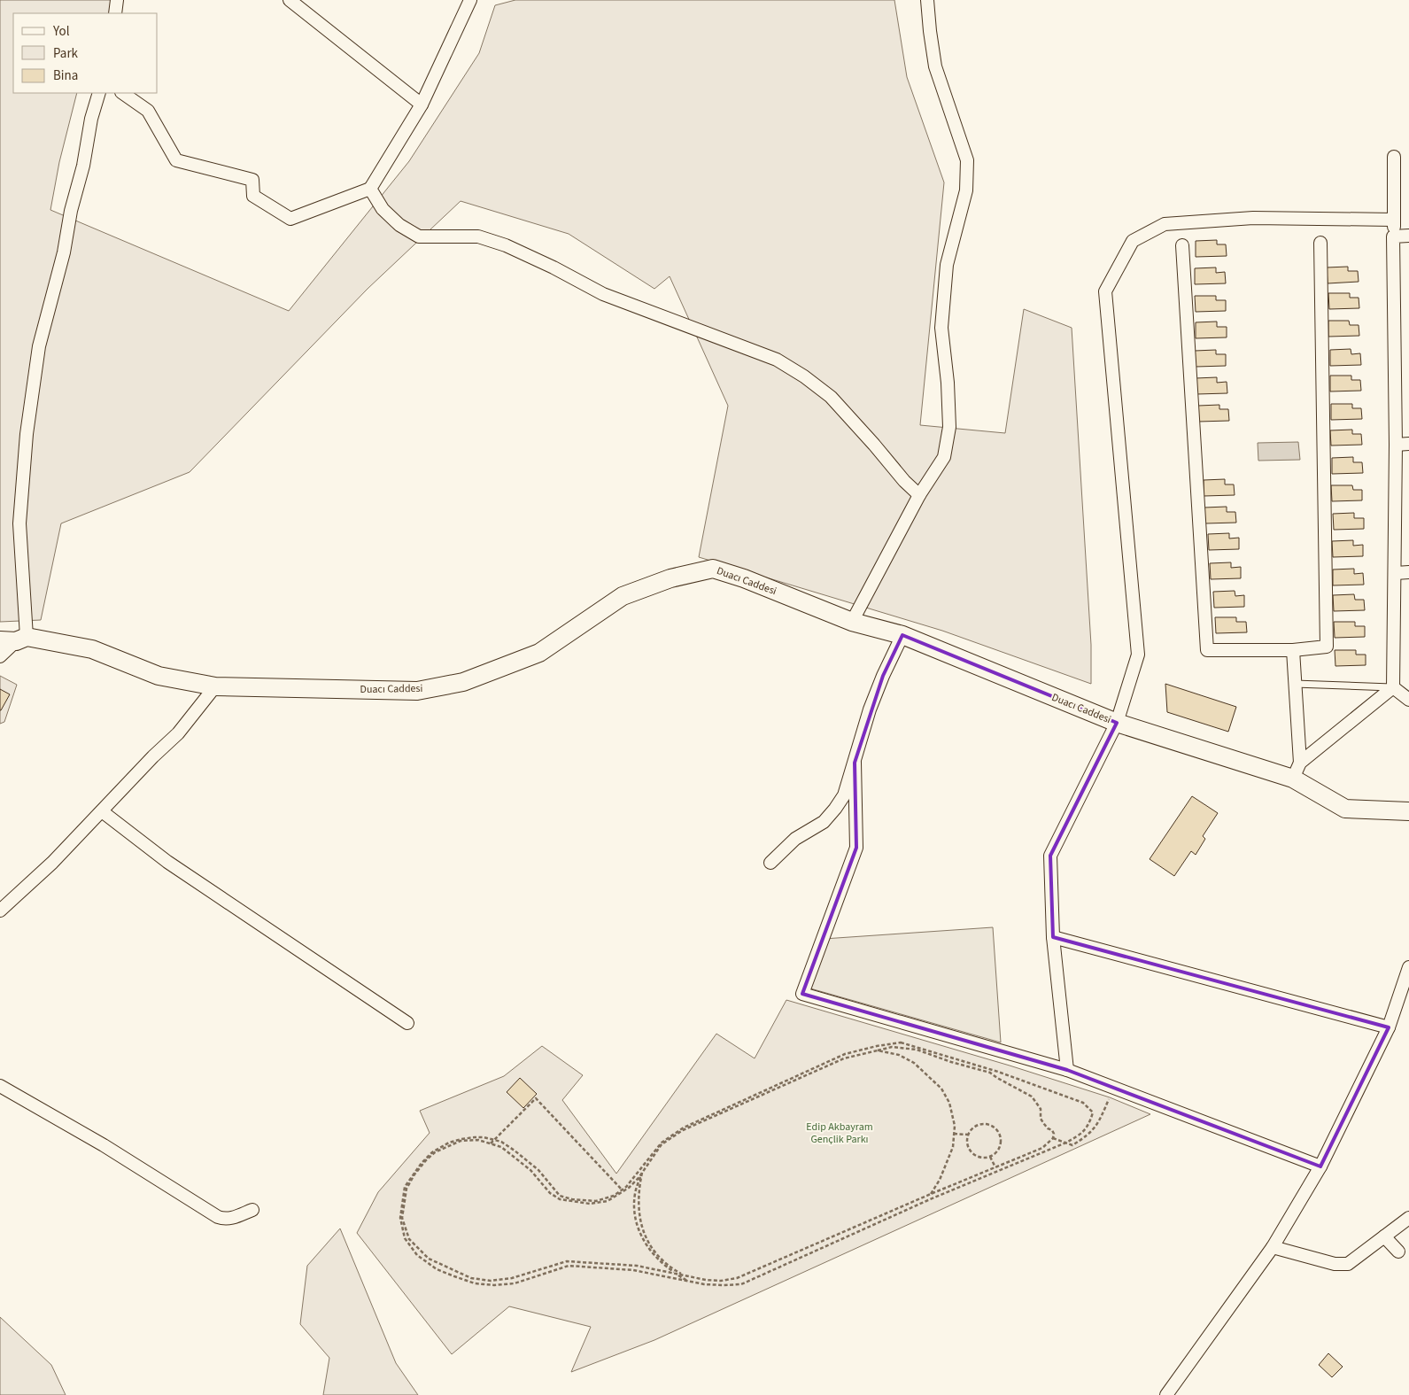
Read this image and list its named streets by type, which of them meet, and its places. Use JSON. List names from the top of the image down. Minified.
{"streets":{"street":["Duacı Caddesi"]},"parks":["Edip Akbayram Gençlik Parkı"],"legend":["Yol","Park","Bina"]}
